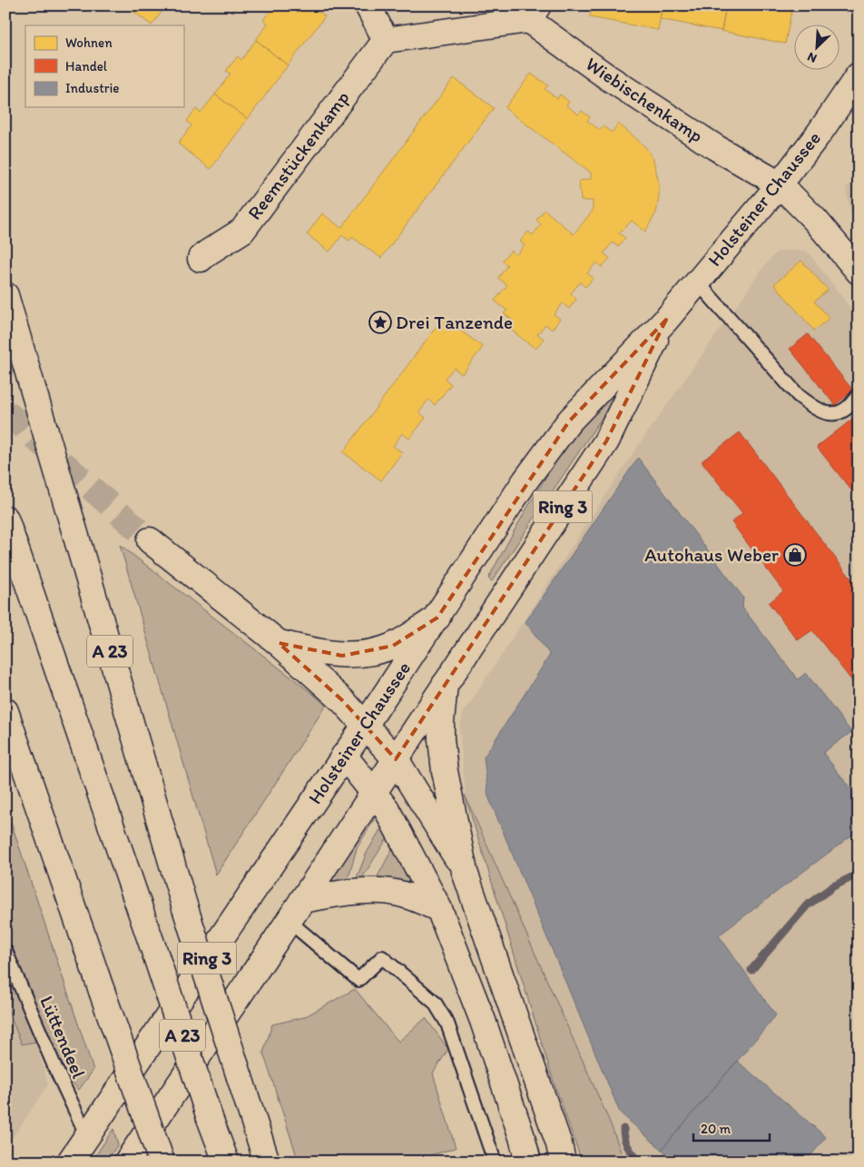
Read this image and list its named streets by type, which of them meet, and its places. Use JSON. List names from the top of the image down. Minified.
{"streets":{"main road":["Wiebischenkamp","Reemstückenkamp","Holsteiner Chaussee","Ring 3","A 23"],"lane":["Lüttendeel"]},"crossings":[["Wiebischenkamp","Holsteiner Chaussee"],["Holsteiner Chaussee","Lüttendeel"]],"places":{"place":["Drei Tanzende"],"shop":["Autohaus Weber"]},"legend":["Wohnen","Handel","Industrie"],"scale_bar":"20 m","north":"bottom left"}
